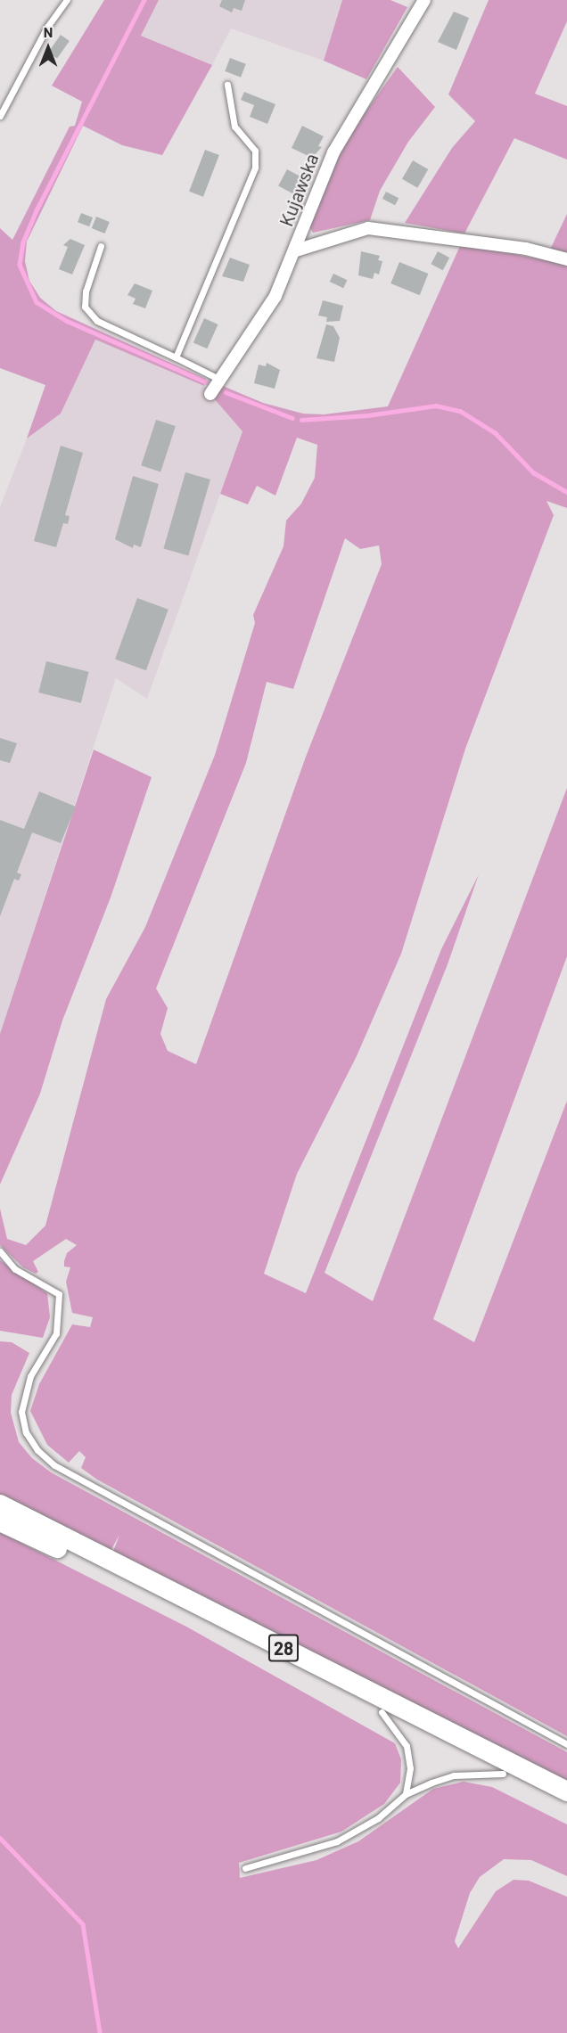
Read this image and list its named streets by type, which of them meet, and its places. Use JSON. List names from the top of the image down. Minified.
{"streets":{"main road":["28"],"street":["Kujawska"]},"north":"top"}
